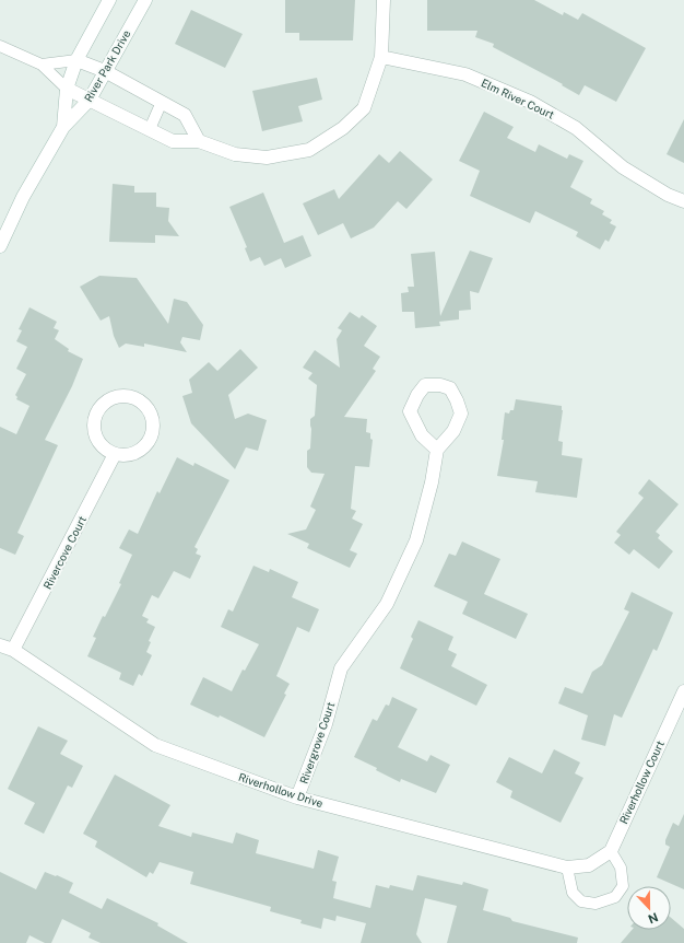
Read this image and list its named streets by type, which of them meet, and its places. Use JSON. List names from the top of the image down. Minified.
{"streets":{"street":["River Park Drive","Elm River Court","Rivercove Court","Rivergrove Court","Riverhollow Court","Riverhollow Drive"]},"crossings":[["Rivercove Court","Riverhollow Drive"],["Rivergrove Court","Riverhollow Drive"],["Riverhollow Court","Riverhollow Drive"]],"north":"bottom"}
